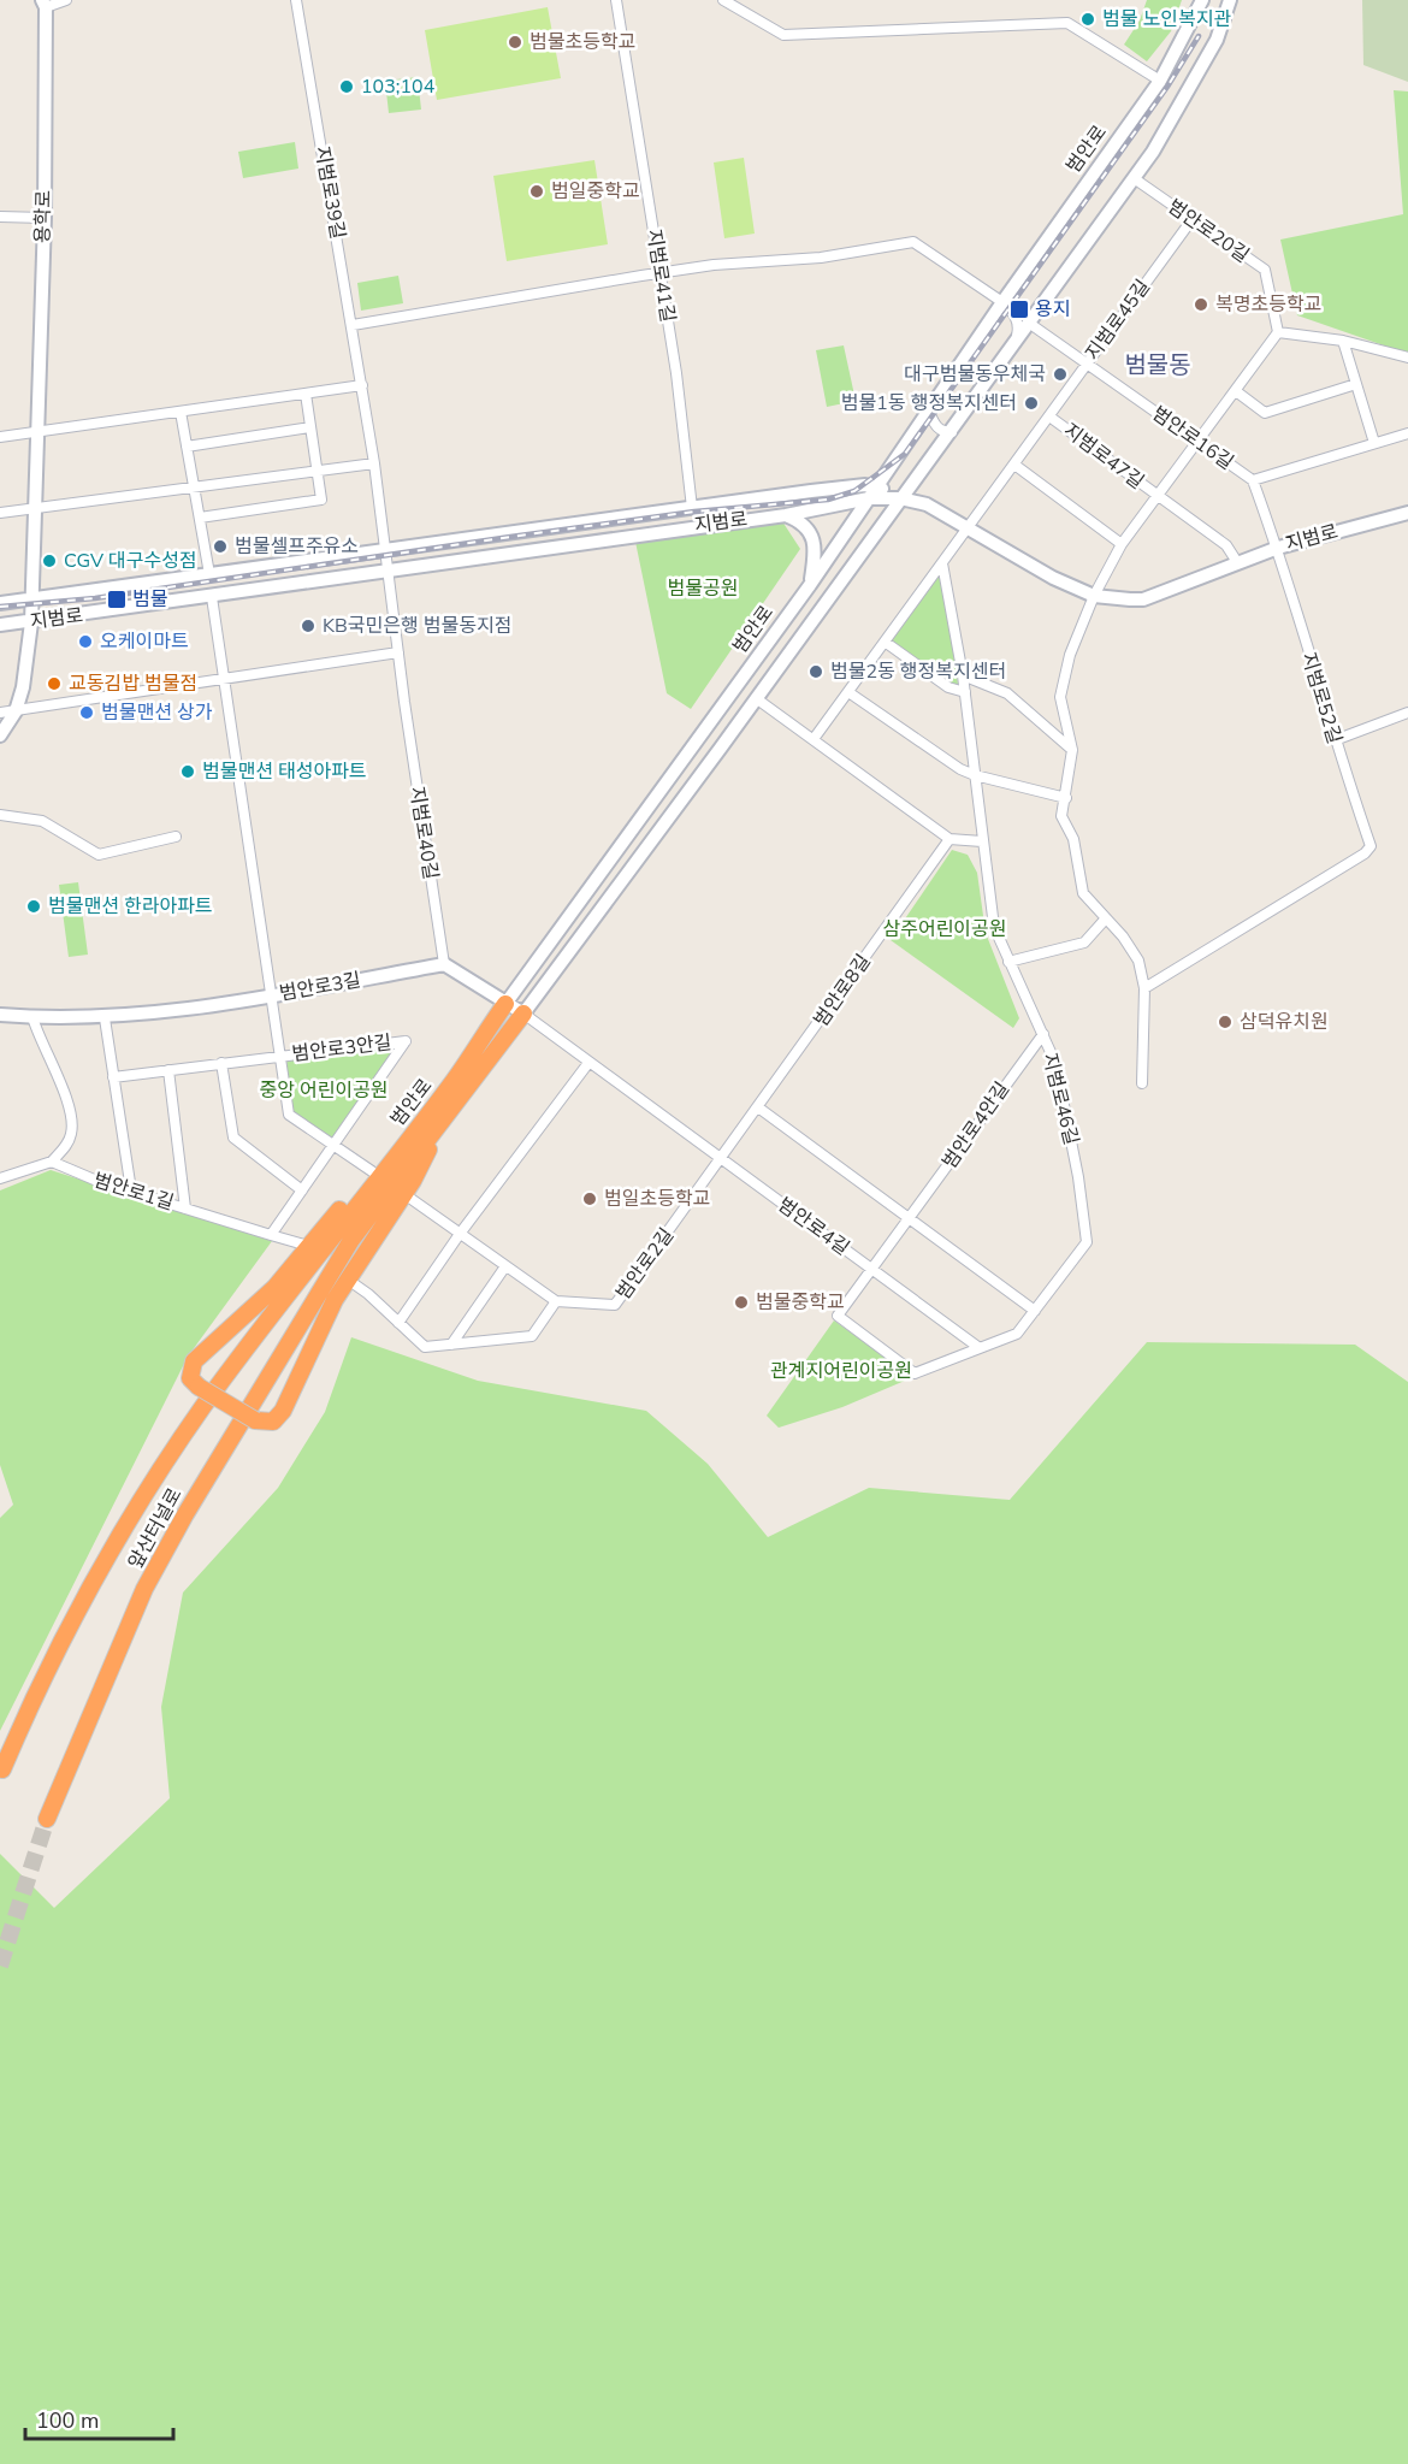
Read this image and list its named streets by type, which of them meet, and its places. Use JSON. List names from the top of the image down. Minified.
{"streets":{"highway":["범안로","앞산터널로"],"main road":["용학로","지범로","범안로3길"],"street":["지범로39길","범안로20길","지범로41길","지범로45길","범안로16길","지범로47길","지범로52길","지범로40길","범안로8길","범안로3안길","지범로46길","범안로4안길","범안로1길","범안로4길","범안로2길"]},"crossings":[["범안로","범안로16길"],["범안로","지범로"],["범안로","범안로4길"],["범안로","앞산터널로"],["지범로39길","지범로"],["용학로","지범로"],["범안로20길","지범로45길"],["범안로20길","지범로47길"],["지범로45길","범안로16길"],["지범로45길","지범로47길"],["지범로45길","지범로"],["범안로16길","지범로47길"],["범안로16길","지범로52길"],["지범로47길","지범로"],["지범로","지범로52길"],["지범로","범안로3안길"],["지범로40길","범안로3길"],["범안로3길","범안로3안길"],["범안로8길","범안로4길"],["범안로8길","범안로2길"],["범안로3안길","범안로1길"],["지범로46길","범안로4안길"],["범안로4안길","범안로4길"],["범안로4길","범안로2길"]],"districts":["범물동"],"parks":["범물공원","삼주어린이공원","중앙 어린이공원","관계지어린이공원"],"places":{"other":["범물 노인복지관","범물초등학교","103;104","범일중학교","복명초등학교","대구범물동우체국","범물1동 행정복지센터","범물셀프주유소","CGV 대구수성점","KB국민은행 범물동지점","오케이마트","범물2동 행정복지센터","교동김밥 범물점","범물맨션 상가","범물맨션 태성아파트","범물맨션 한라아파트","삼덕유치원","범일초등학교","범물중학교"],"transit":["용지","범물"]},"scale_bar":"100 m"}
